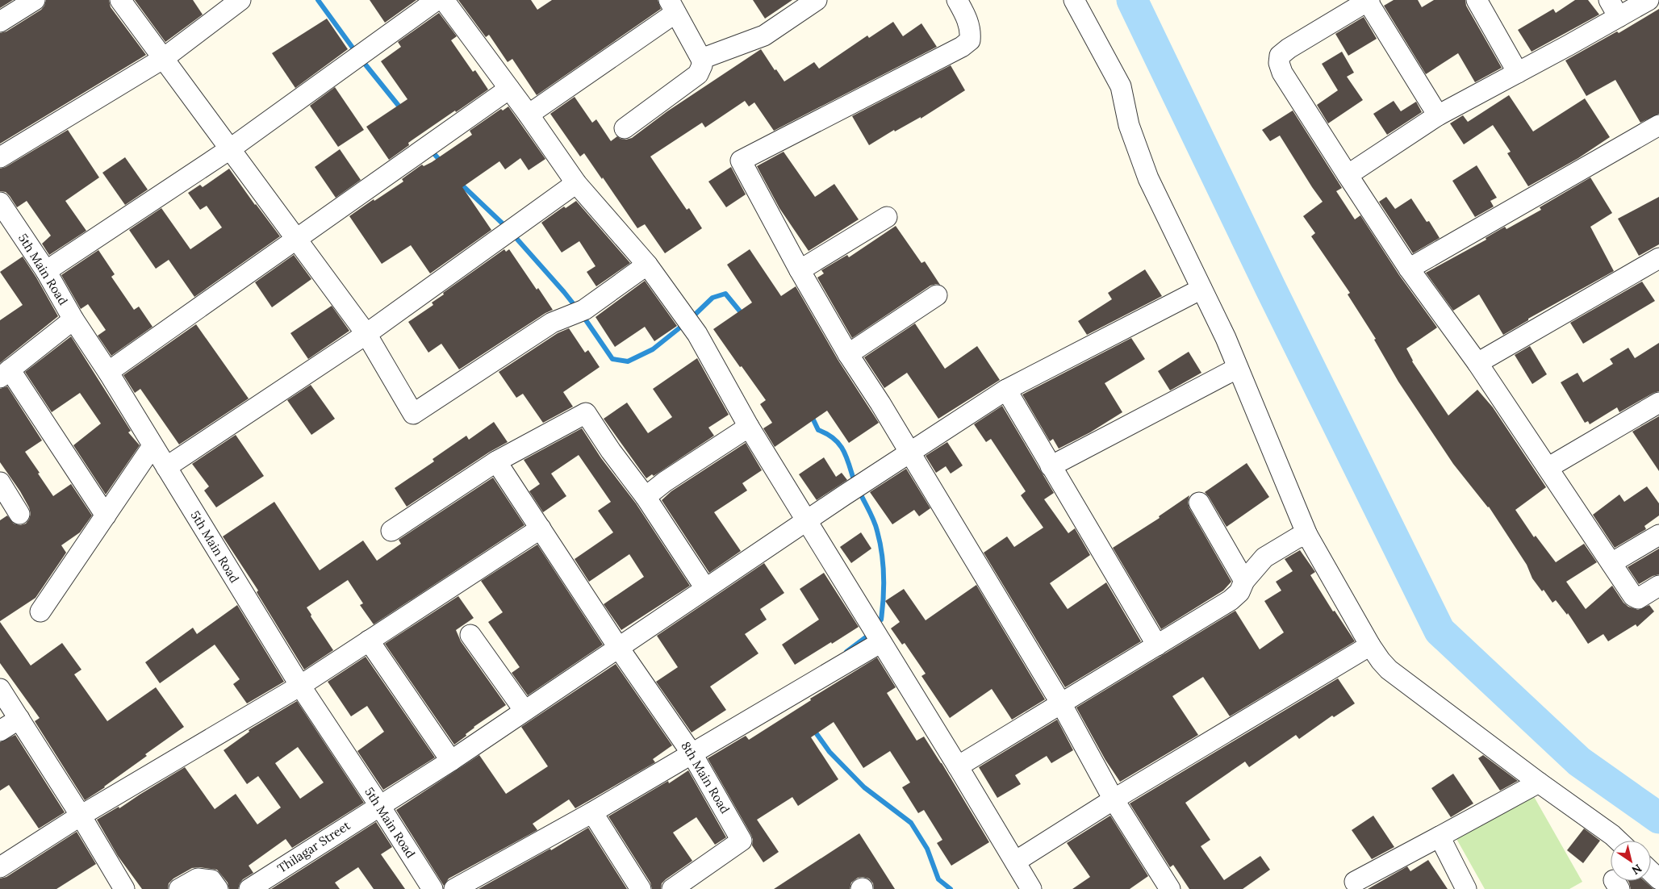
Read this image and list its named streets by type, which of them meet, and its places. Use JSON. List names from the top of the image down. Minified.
{"streets":{"street":["5th Main Road","8th Main Road","Thilagar Street"]},"crossings":[["5th Main Road","Thilagar Street"],["8th Main Road","Thilagar Street"]],"north":"bottom right"}
